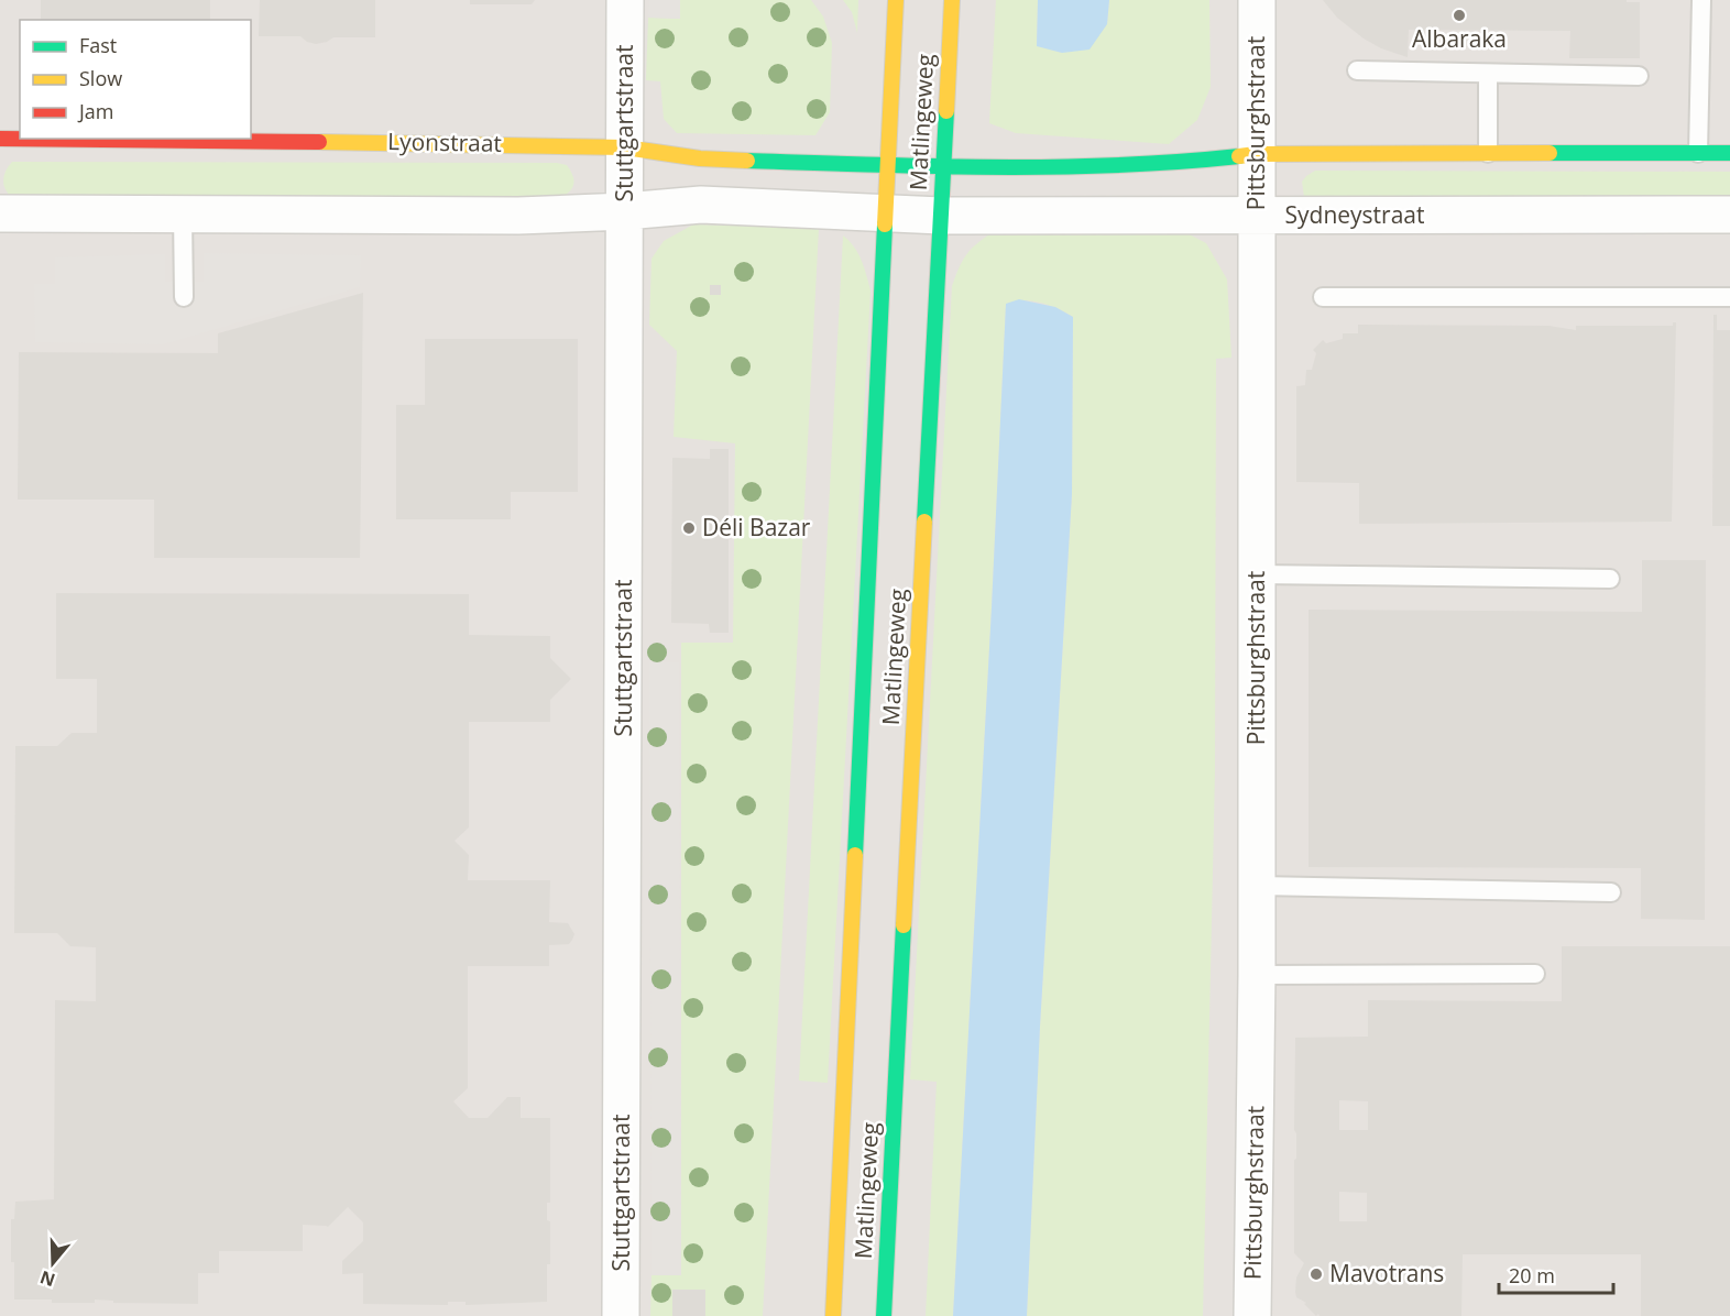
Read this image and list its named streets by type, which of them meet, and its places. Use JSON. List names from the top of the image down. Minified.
{"streets":{"main road":["Matlingeweg","Lyonstraat"],"street":["Stuttgartstraat","Pittsburghstraat","Sydneystraat"]},"crossings":[["Matlingeweg","Lyonstraat"],["Matlingeweg","Sydneystraat"],["Stuttgartstraat","Lyonstraat"],["Pittsburghstraat","Sydneystraat"]],"places":["Albaraka","Déli Bazar","Mavotrans"],"legend":["Fast","Slow","Jam"],"scale_bar":"20 m","north":"bottom"}
